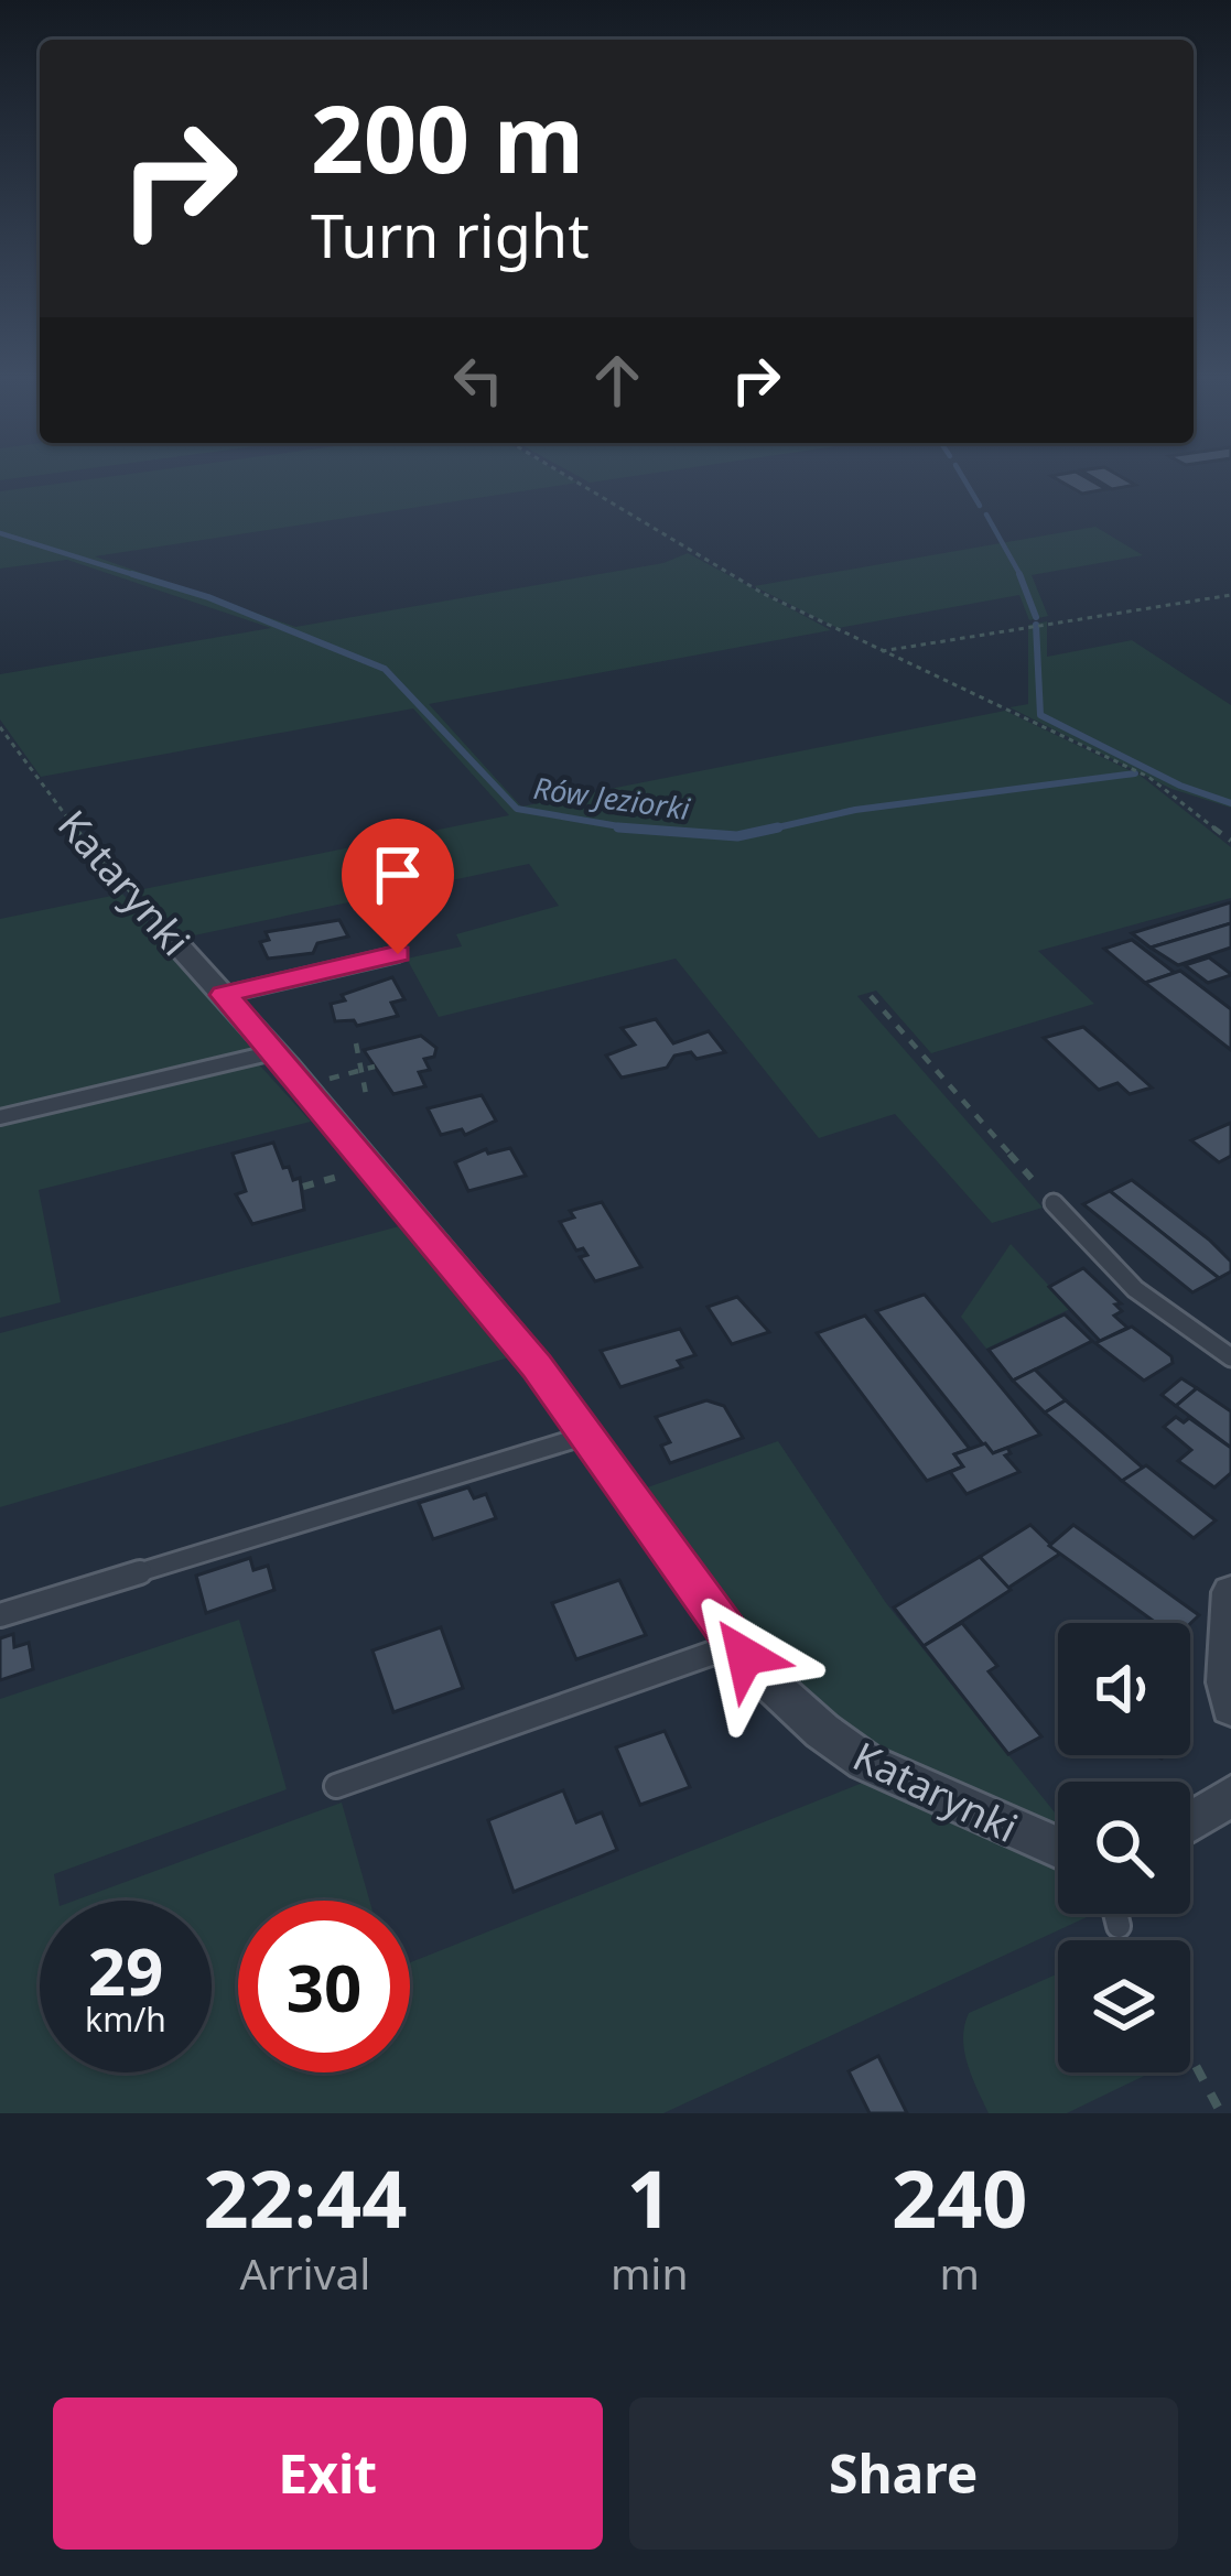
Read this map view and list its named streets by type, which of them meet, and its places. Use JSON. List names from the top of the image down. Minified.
{"streets":{"street":["Katarynki"]},"water":["Rów Jeziorki"],"page":{"turn":["200 m","Turn right"],"speed":"29 km/h","limit":"30","eta":["22:44","Arrival","1","min","240","m"],"buttons":["Exit","Share"]}}
